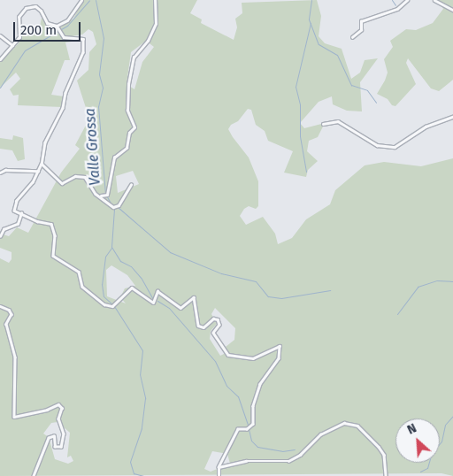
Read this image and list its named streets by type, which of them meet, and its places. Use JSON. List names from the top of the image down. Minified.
{"water":["Valle Grossa"],"scale_bar":"200 m","north":"top left"}
